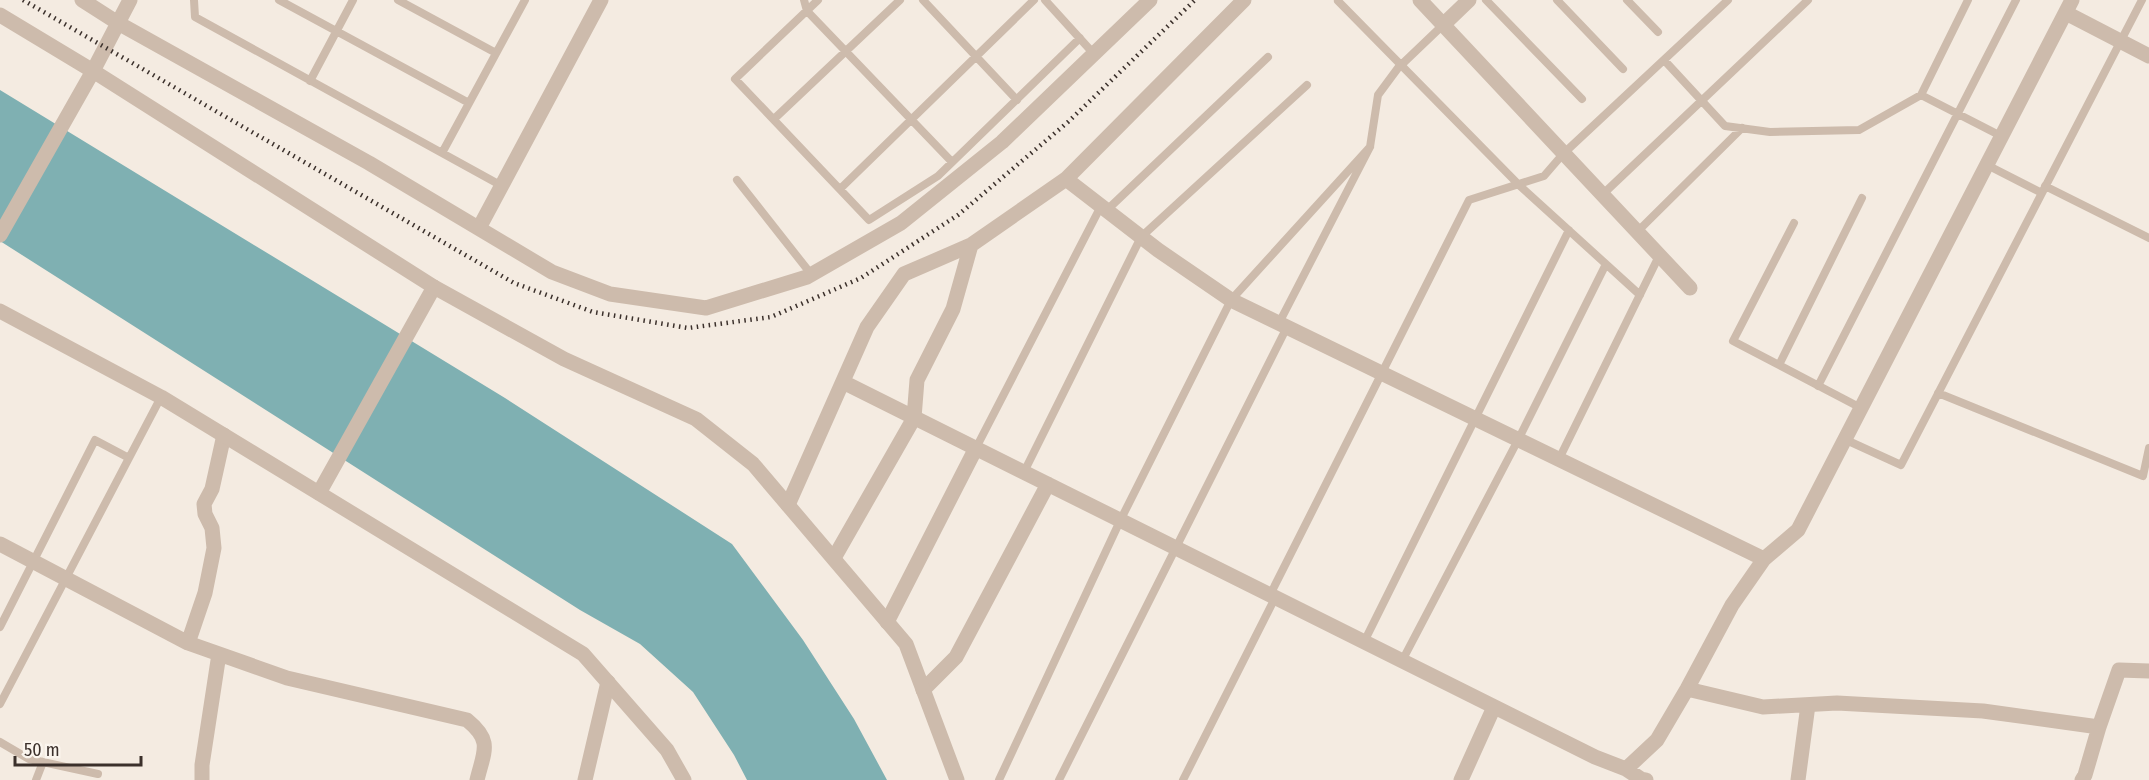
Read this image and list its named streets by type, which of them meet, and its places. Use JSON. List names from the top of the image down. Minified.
{"scale_bar":"50 m"}
